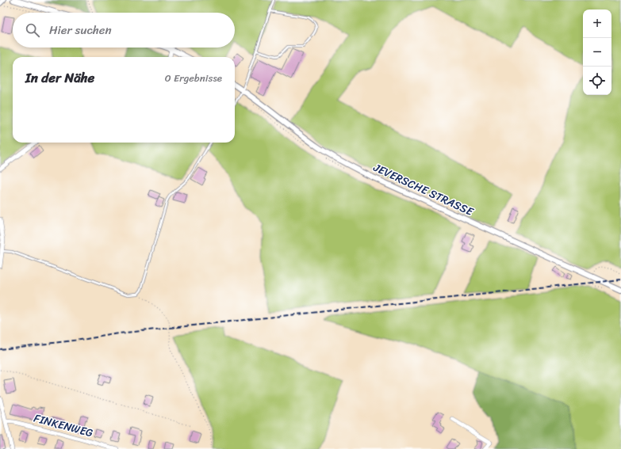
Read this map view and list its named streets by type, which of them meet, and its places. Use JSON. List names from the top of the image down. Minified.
{"streets":{"street":["JEVERSCHE STRASSE","FINKENWEG"]},"page":{"map_buttons":["+","−"],"search":"Hier suchen","heading":["In der Nähe","0 Ergebnisse"]}}
